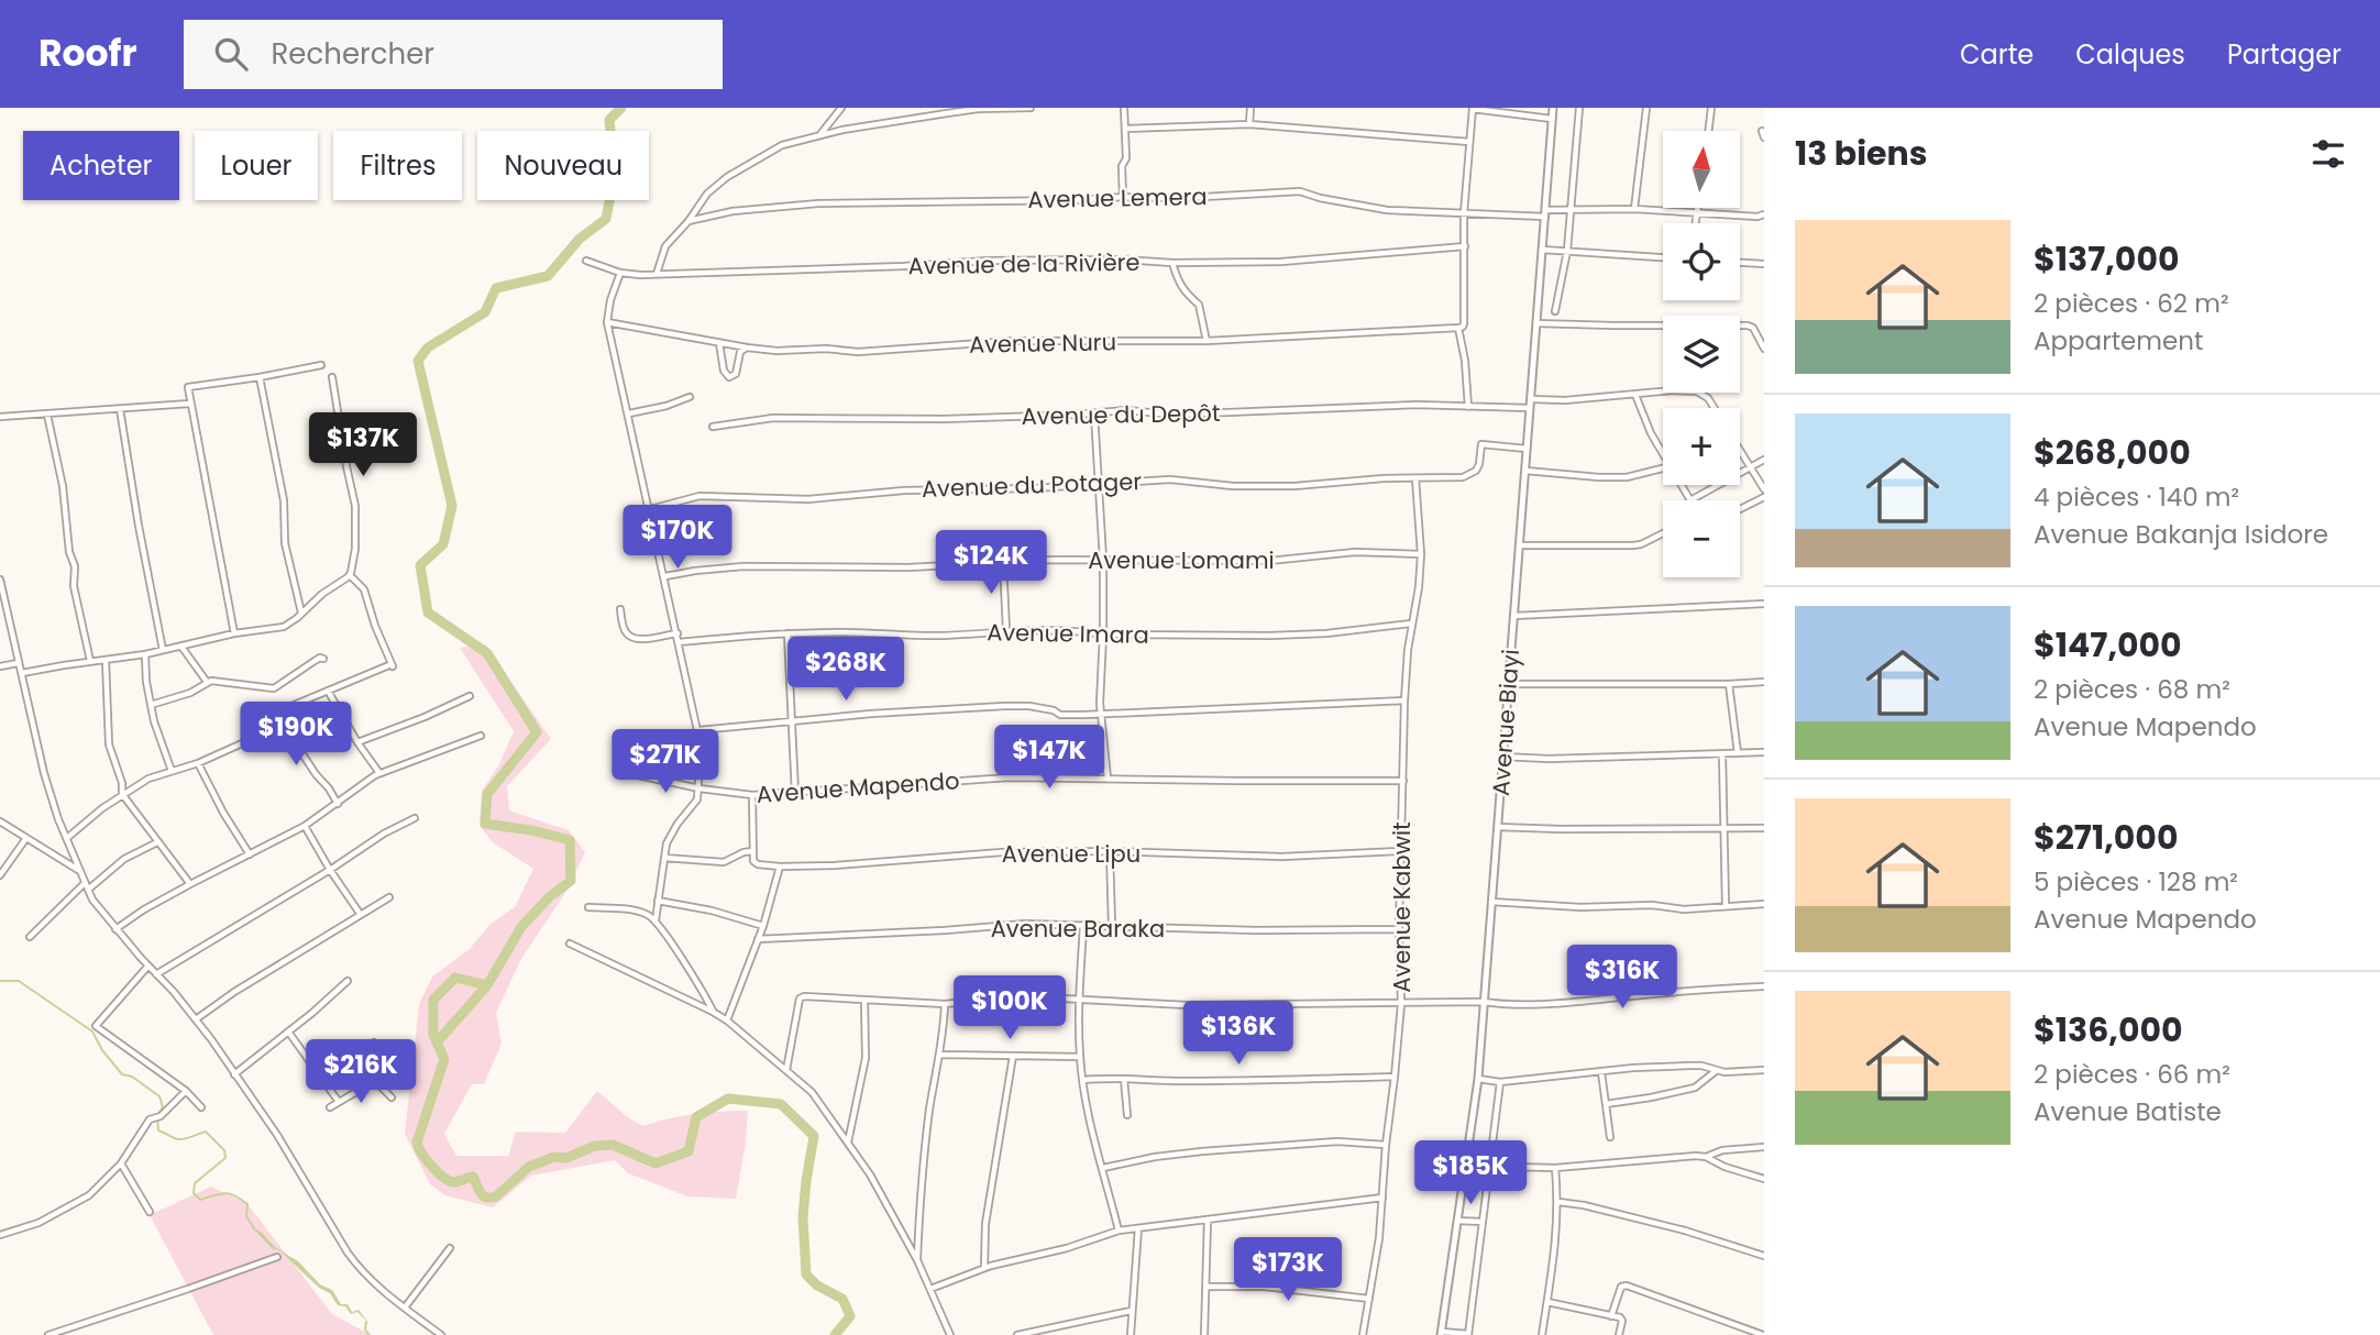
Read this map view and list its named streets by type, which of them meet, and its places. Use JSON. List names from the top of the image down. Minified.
{"streets":{"street":["Avenue Lemera","Avenue de la Rivière","Avenue Nuru","Avenue du Depôt","Avenue du Potager","Avenue Lomami","Avenue Imara","Avenue Biayi","Avenue Mapendo","Avenue Lipu","Avenue Kabwit","Avenue Baraka"]},"crossings":[["Avenue Lemera","Avenue Biayi"],["Avenue du Depôt","Avenue Biayi"],["Avenue du Potager","Avenue Biayi"],["Avenue du Potager","Avenue Kabwit"],["Avenue Lomami","Avenue Kabwit"],["Avenue Imara","Avenue Kabwit"],["Avenue Mapendo","Avenue Kabwit"],["Avenue Lipu","Avenue Kabwit"],["Avenue Kabwit","Avenue Baraka"]],"north":"top","page":{"header":"Roofr","search":"Rechercher","nav":["Carte","Calques","Partager"],"heading":"13 biens","map_buttons":["+","−"],"chip":["Acheter","Louer","Filtres","Nouveau"],"list":[{"name":"$137,000","note":"2 pièces · 62 m² · Appartement"},{"name":"$268,000","note":"4 pièces · 140 m² · Avenue Bakanja Isidore"},{"name":"$147,000","note":"2 pièces · 68 m² · Avenue Mapendo"},{"name":"$271,000","note":"5 pièces · 128 m² · Avenue Mapendo"},{"name":"$136,000","note":"2 pièces · 66 m² · Avenue Batiste"}],"price":["$137K","$170K","$124K","$268K","$190K","$147K","$271K","$316K","$100K","$136K","$216K","$185K","$173K"]}}
